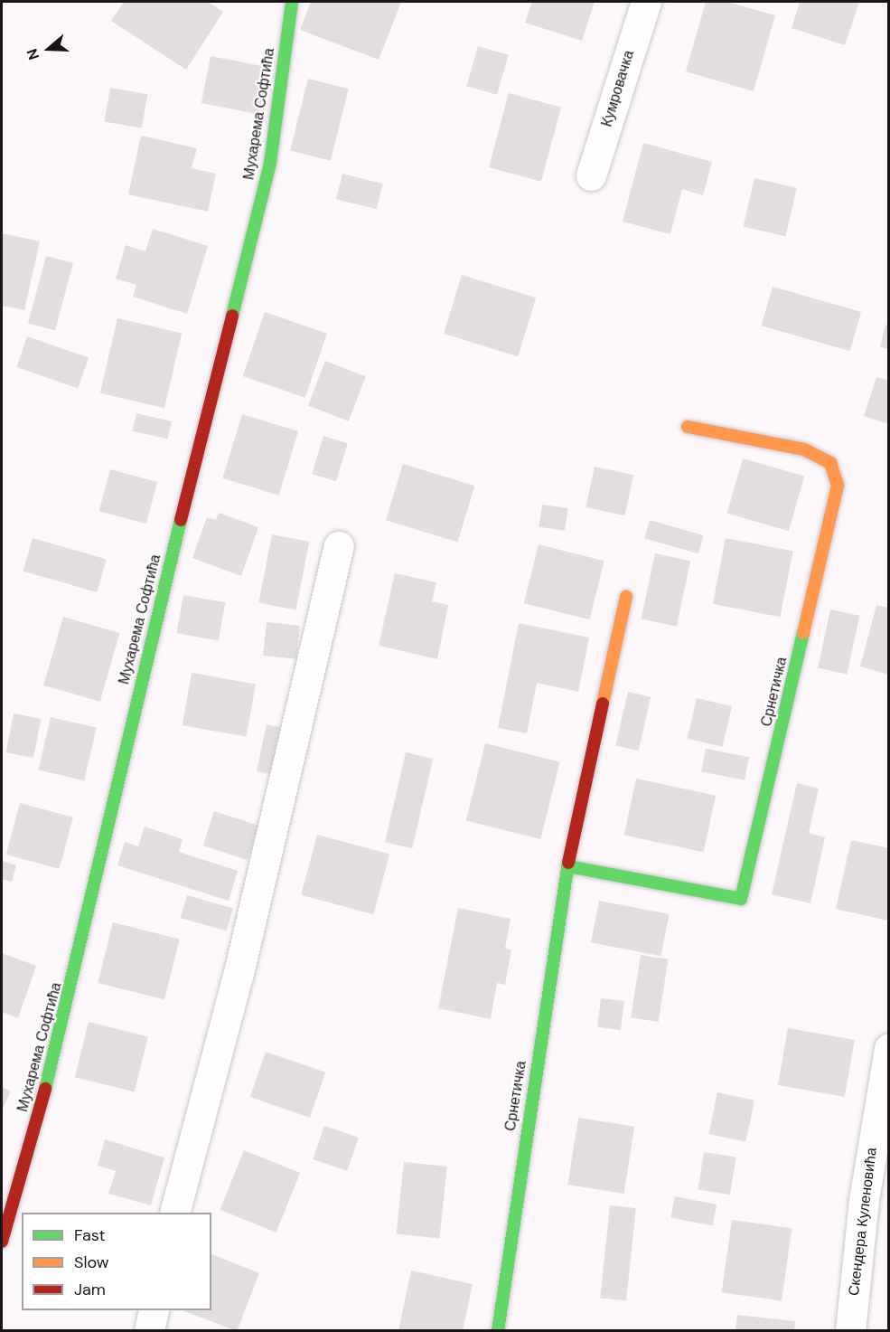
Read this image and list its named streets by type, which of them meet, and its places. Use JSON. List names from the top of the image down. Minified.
{"streets":{"street":["Кумровачка","Мухарема Софтића","Срнетичка","Скендера Куленовића"]},"legend":["Fast","Slow","Jam"],"north":"left"}
